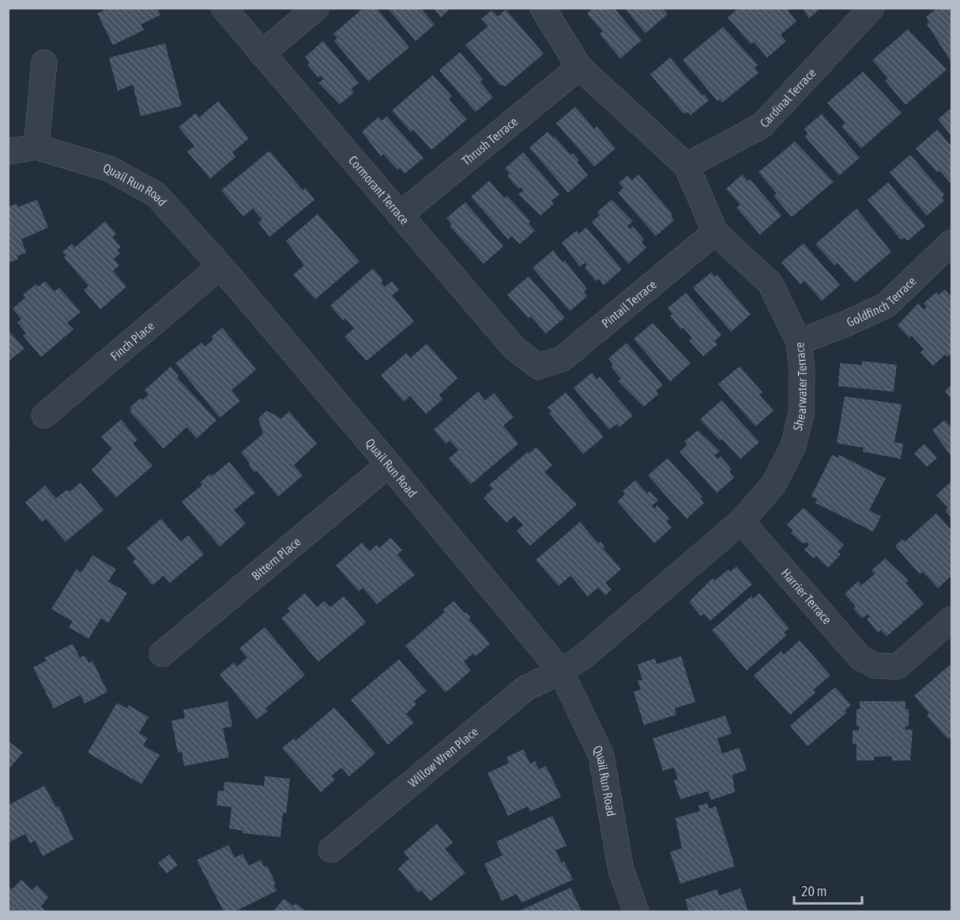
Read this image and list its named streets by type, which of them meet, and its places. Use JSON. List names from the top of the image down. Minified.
{"streets":{"street":["Cardinal Terrace","Thrush Terrace","Quail Run Road","Cormorant Terrace","Goldfinch Terrace","Pintail Terrace","Finch Place","Shearwater Terrace","Bittern Place","Harrier Terrace","Willow Wren Place"]},"crossings":[["Cardinal Terrace","Shearwater Terrace"],["Thrush Terrace","Cormorant Terrace"],["Thrush Terrace","Shearwater Terrace"],["Quail Run Road","Finch Place"],["Quail Run Road","Shearwater Terrace"],["Quail Run Road","Bittern Place"],["Quail Run Road","Willow Wren Place"],["Cormorant Terrace","Pintail Terrace"],["Goldfinch Terrace","Shearwater Terrace"],["Pintail Terrace","Shearwater Terrace"],["Shearwater Terrace","Harrier Terrace"],["Shearwater Terrace","Willow Wren Place"]],"scale_bar":"20 m"}
